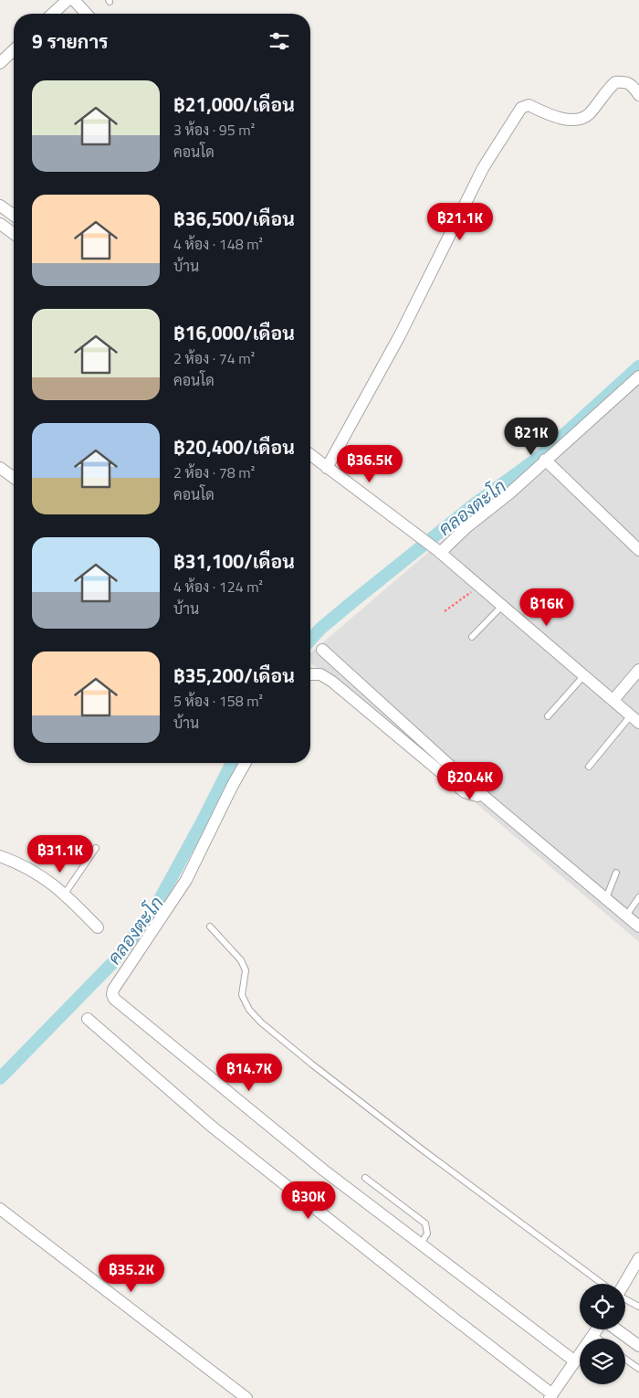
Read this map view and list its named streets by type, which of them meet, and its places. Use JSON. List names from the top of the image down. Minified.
{"water":["คลองตะโก"],"page":{"heading":"9 รายการ","list":[{"name":"฿21,000/เดือน","note":"3 ห้อง · 95 m² · คอนโด"},{"name":"฿36,500/เดือน","note":"4 ห้อง · 148 m² · บ้าน"},{"name":"฿16,000/เดือน","note":"2 ห้อง · 74 m² · คอนโด"},{"name":"฿20,400/เดือน","note":"2 ห้อง · 78 m² · คอนโด"},{"name":"฿31,100/เดือน","note":"4 ห้อง · 124 m² · บ้าน"},{"name":"฿35,200/เดือน","note":"5 ห้อง · 158 m² · บ้าน"}],"price":["฿21.1K","฿21K","฿36.5K","฿16K","฿20.4K","฿31.1K","฿14.7K","฿30K","฿35.2K"]}}
